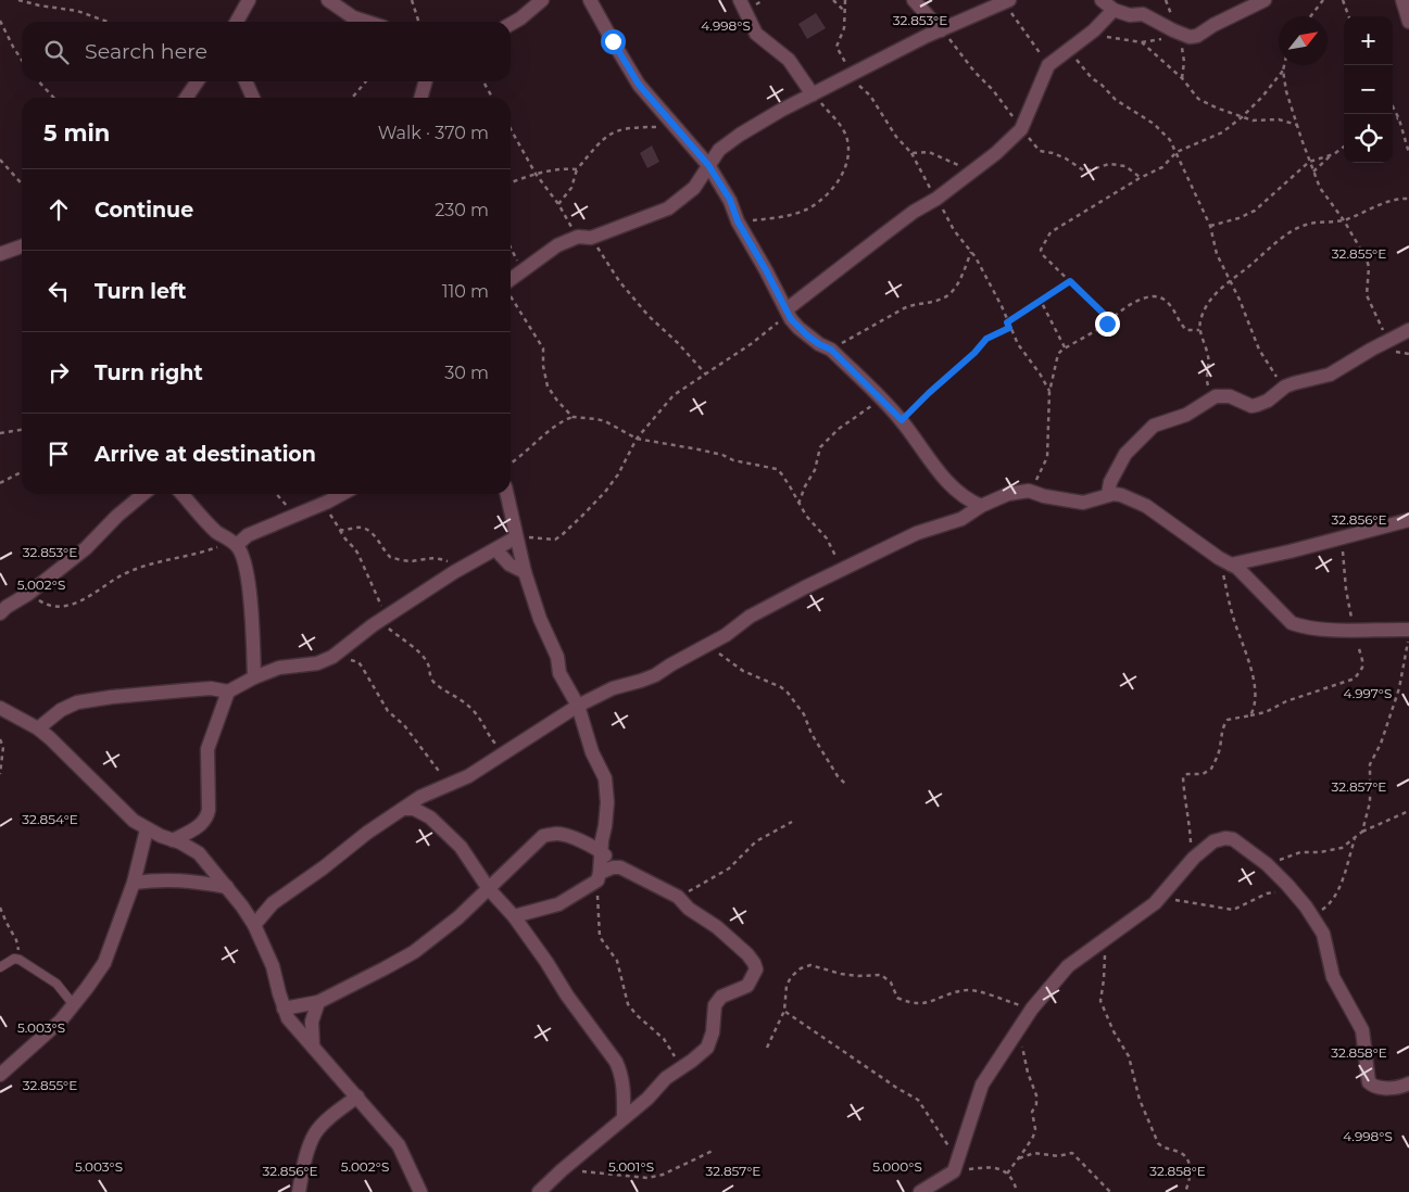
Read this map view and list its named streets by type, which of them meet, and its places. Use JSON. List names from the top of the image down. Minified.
{"north":"top right","page":{"map_buttons":["+","−"],"search":"Search here","heading":["5 min","Walk · 370 m"],"list":[["Continue","230 m"],["Turn left","110 m"],["Turn right","30 m"],"Arrive at destination"]},"coordinates":["32.853°E","4.998°S","32.855°E","32.856°E","5.002°S","4.997°S","32.857°E","32.854°E","5.003°S","32.858°E","5.001°S","5.000°S"]}
